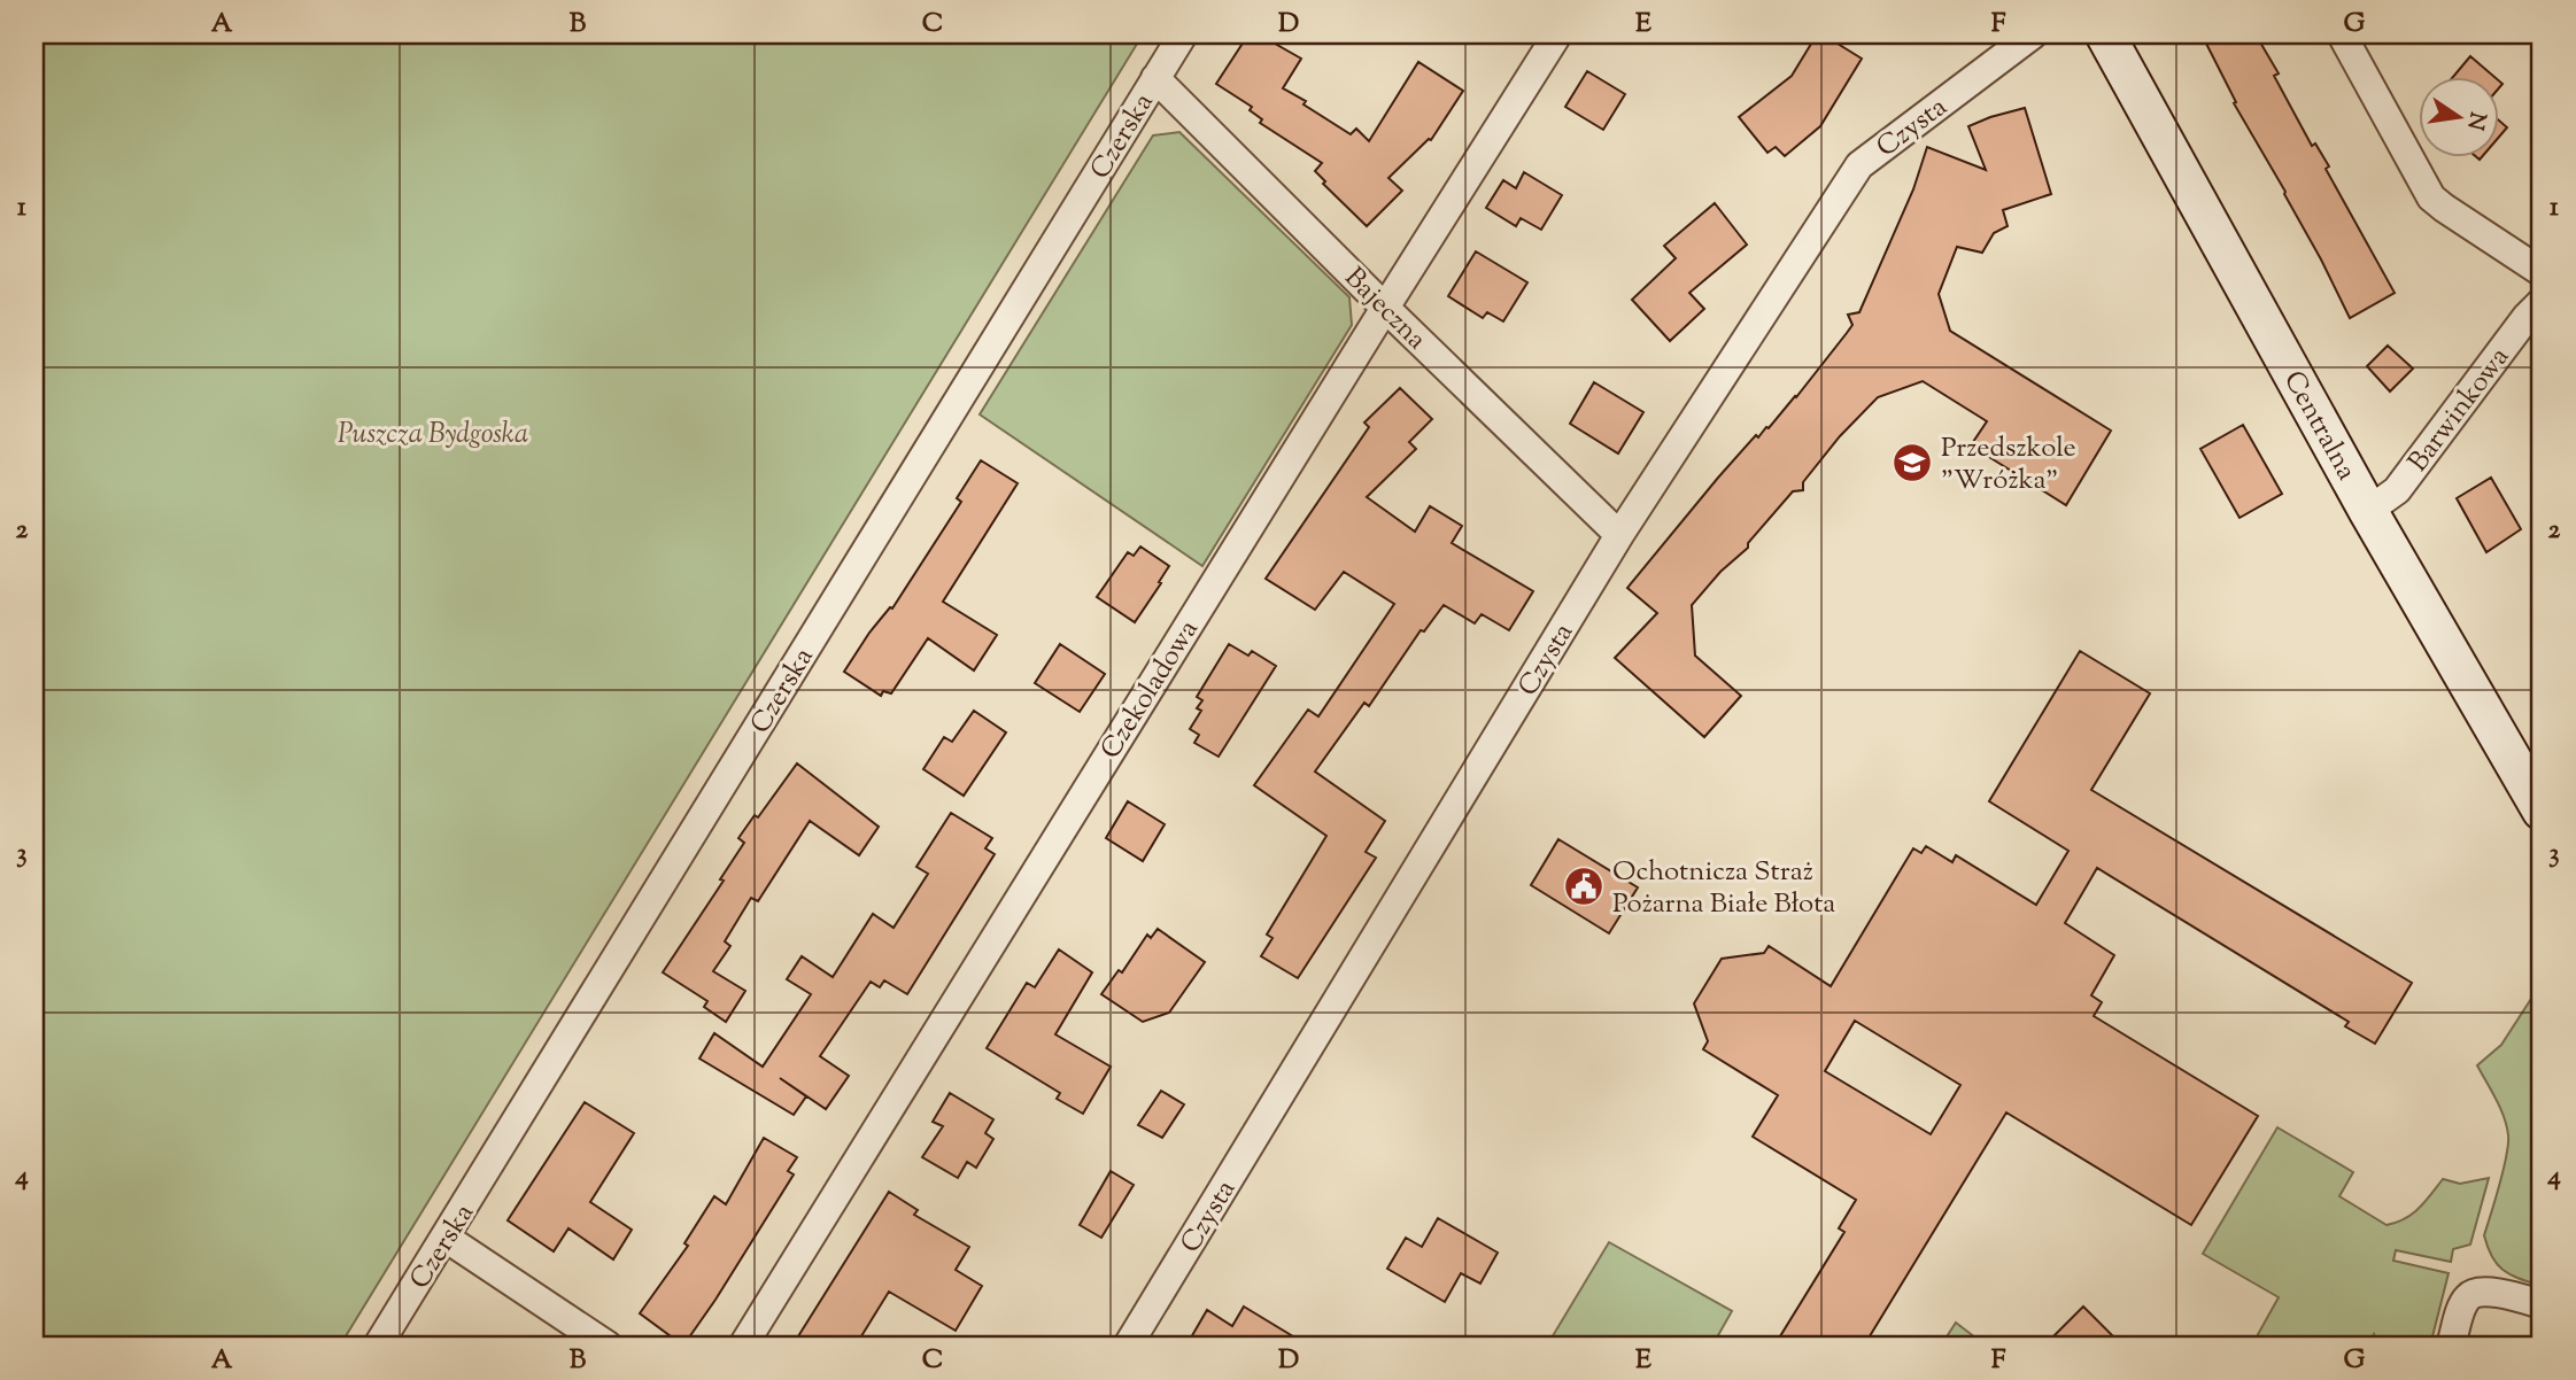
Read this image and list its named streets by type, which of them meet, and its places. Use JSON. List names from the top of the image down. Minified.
{"streets":{"street":["Czysta","Czerska","Bajeczna","Barwinkowa","Centralna","Czekoladowa"]},"crossings":[["Czysta","Bajeczna"],["Czerska","Bajeczna"],["Bajeczna","Czekoladowa"],["Barwinkowa","Centralna"]],"parks":["Puszcza Bydgoska"],"places":{"school or university":["Przedszkole \"Wróżka\""],"public building":["Ochotnicza Straż Pożarna Białe Błota"]},"north":"right","grid":{"columns":["A","B","C","D","E","F","G"],"rows":["1","2","3","4"]}}
